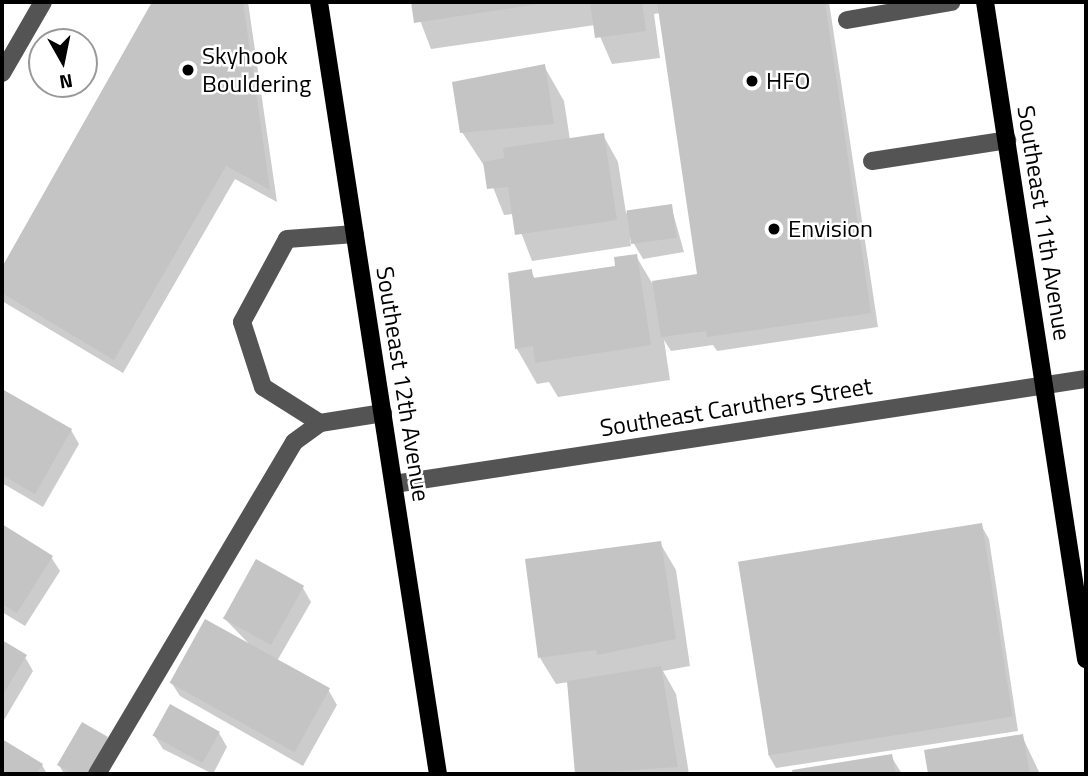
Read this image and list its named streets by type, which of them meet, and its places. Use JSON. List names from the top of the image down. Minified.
{"streets":{"main road":["Southeast 11th Avenue","Southeast 12th Avenue"],"street":["Southeast Caruthers Street"]},"crossings":[["Southeast 11th Avenue","Southeast Caruthers Street"],["Southeast 12th Avenue","Southeast Caruthers Street"]],"places":["Skyhook Bouldering","HFO","Envision"],"north":"bottom"}
